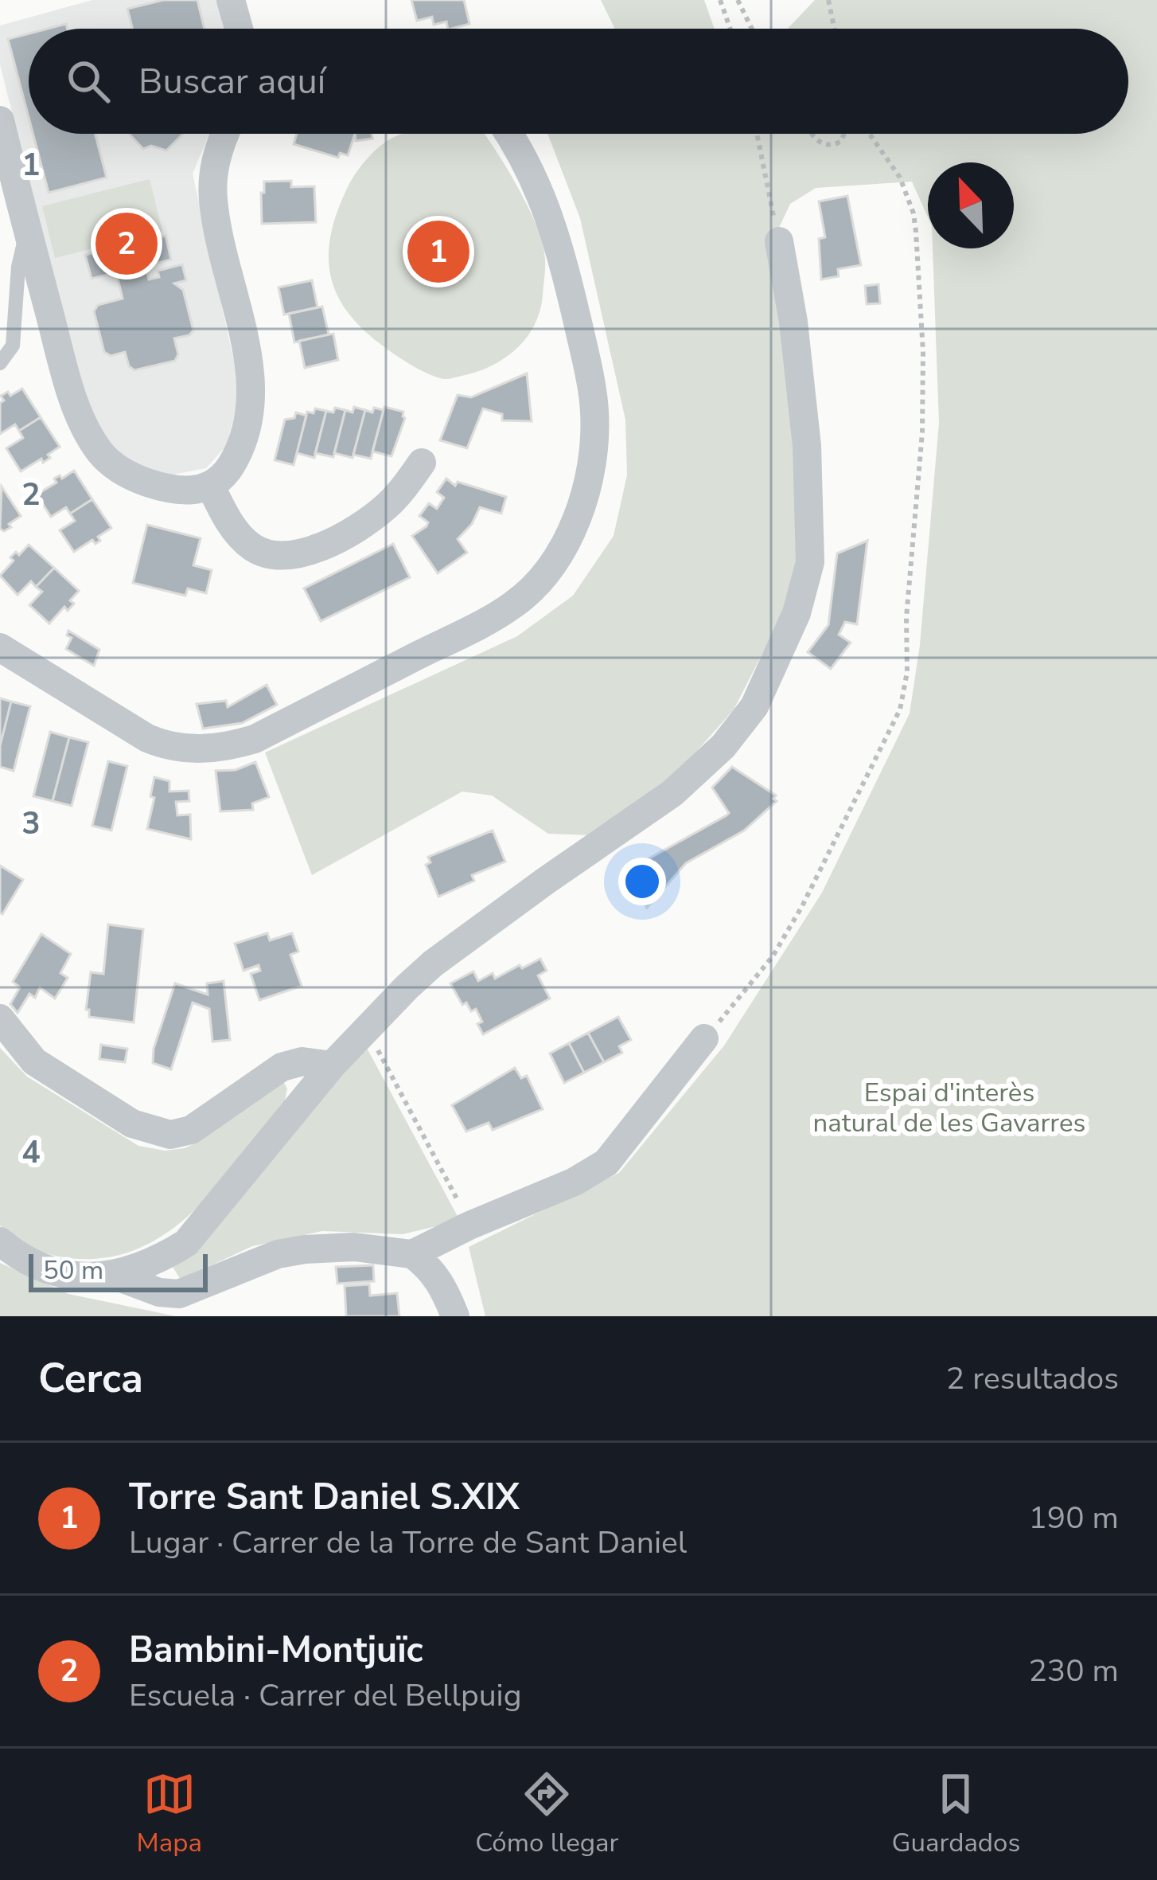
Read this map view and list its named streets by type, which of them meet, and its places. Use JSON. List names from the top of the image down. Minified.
{"parks":["Espai d'interès natural de les Gavarres"],"scale_bar":"50 m","north":"top left","page":{"search":"Buscar aquí","pins":["2","1"],"scale":"50 m","heading":["Cerca","2 resultados"],"list":[{"mark":"1","name":"Torre Sant Daniel S.XIX","note":"Lugar · Carrer de la Torre de Sant Daniel","value":"190 m"},{"mark":"2","name":"Bambini-Montjuïc","note":"Escuela · Carrer del Bellpuig","value":"230 m"}],"nav":["Mapa","Cómo llegar","Guardados"]},"grid":{"rows":["1","2","3","4"]}}
